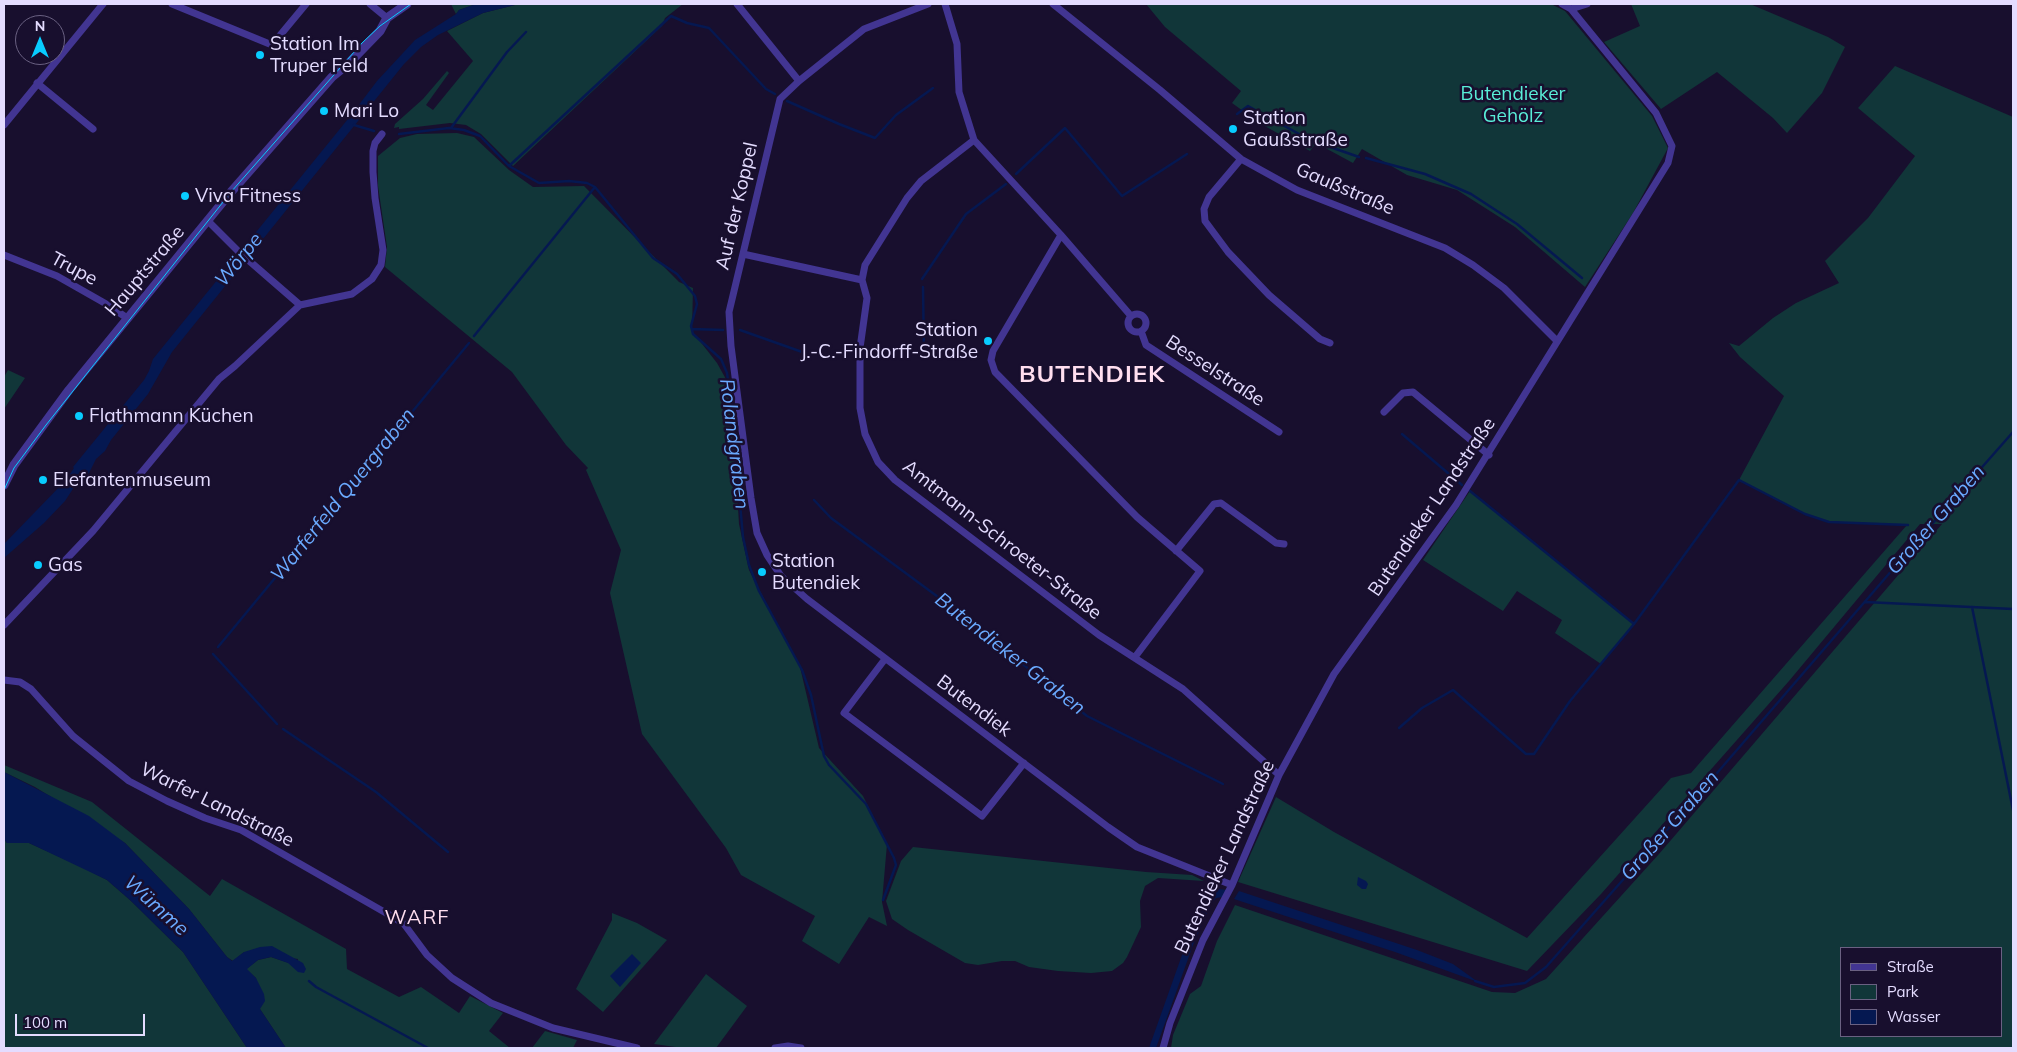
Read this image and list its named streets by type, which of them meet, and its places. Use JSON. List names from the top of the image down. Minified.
{"streets":{"street":["Gaußstraße","Auf der Koppel","Trupe","Hauptstraße","Besselstraße","Butendieker Landstraße","Amtmann-Schroeter-Straße","Butendiek","Warfer Landstraße"]},"crossings":[["Gaußstraße","Butendieker Landstraße"],["Auf der Koppel","Butendiek"],["Trupe","Hauptstraße"],["Butendieker Landstraße","Amtmann-Schroeter-Straße"],["Butendieker Landstraße","Butendiek"]],"districts":["BUTENDIEK","WARF"],"water":["Wörpe","Rolandgraben","Warferfeld Quergraben","Großer Graben","Butendieker Graben","Wümme"],"parks":["Butendieker Gehölz"],"places":["Station Im Truper Feld","Mari Lo","Station Gaußstraße","Viva Fitness","Station J.-C.-Findorff-Straße","Flathmann Küchen","Elefantenmuseum","Gas","Station Butendiek"],"legend":["Straße","Park","Wasser"],"scale_bar":"100 m","north":"top"}
